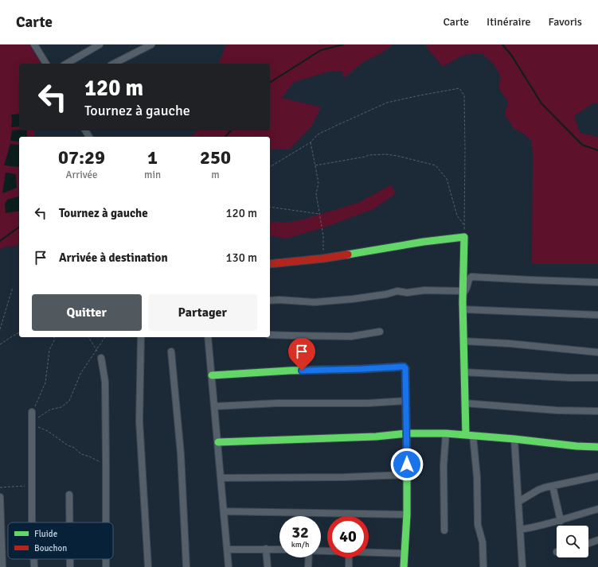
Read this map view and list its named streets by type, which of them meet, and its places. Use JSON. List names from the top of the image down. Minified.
{"legend":["Fluide","Bouchon"],"page":{"header":"Carte","nav":["Carte","Itinéraire","Favoris"],"turn":["120 m","Tournez à gauche"],"eta":["07:29","Arrivée","1","min","250","m"],"list":[{"name":"Tournez à gauche","value":"120 m"},{"name":"Arrivée à destination","value":"130 m"}],"buttons":["Quitter","Partager"],"speed":"32 km/h","limit":"40"}}
